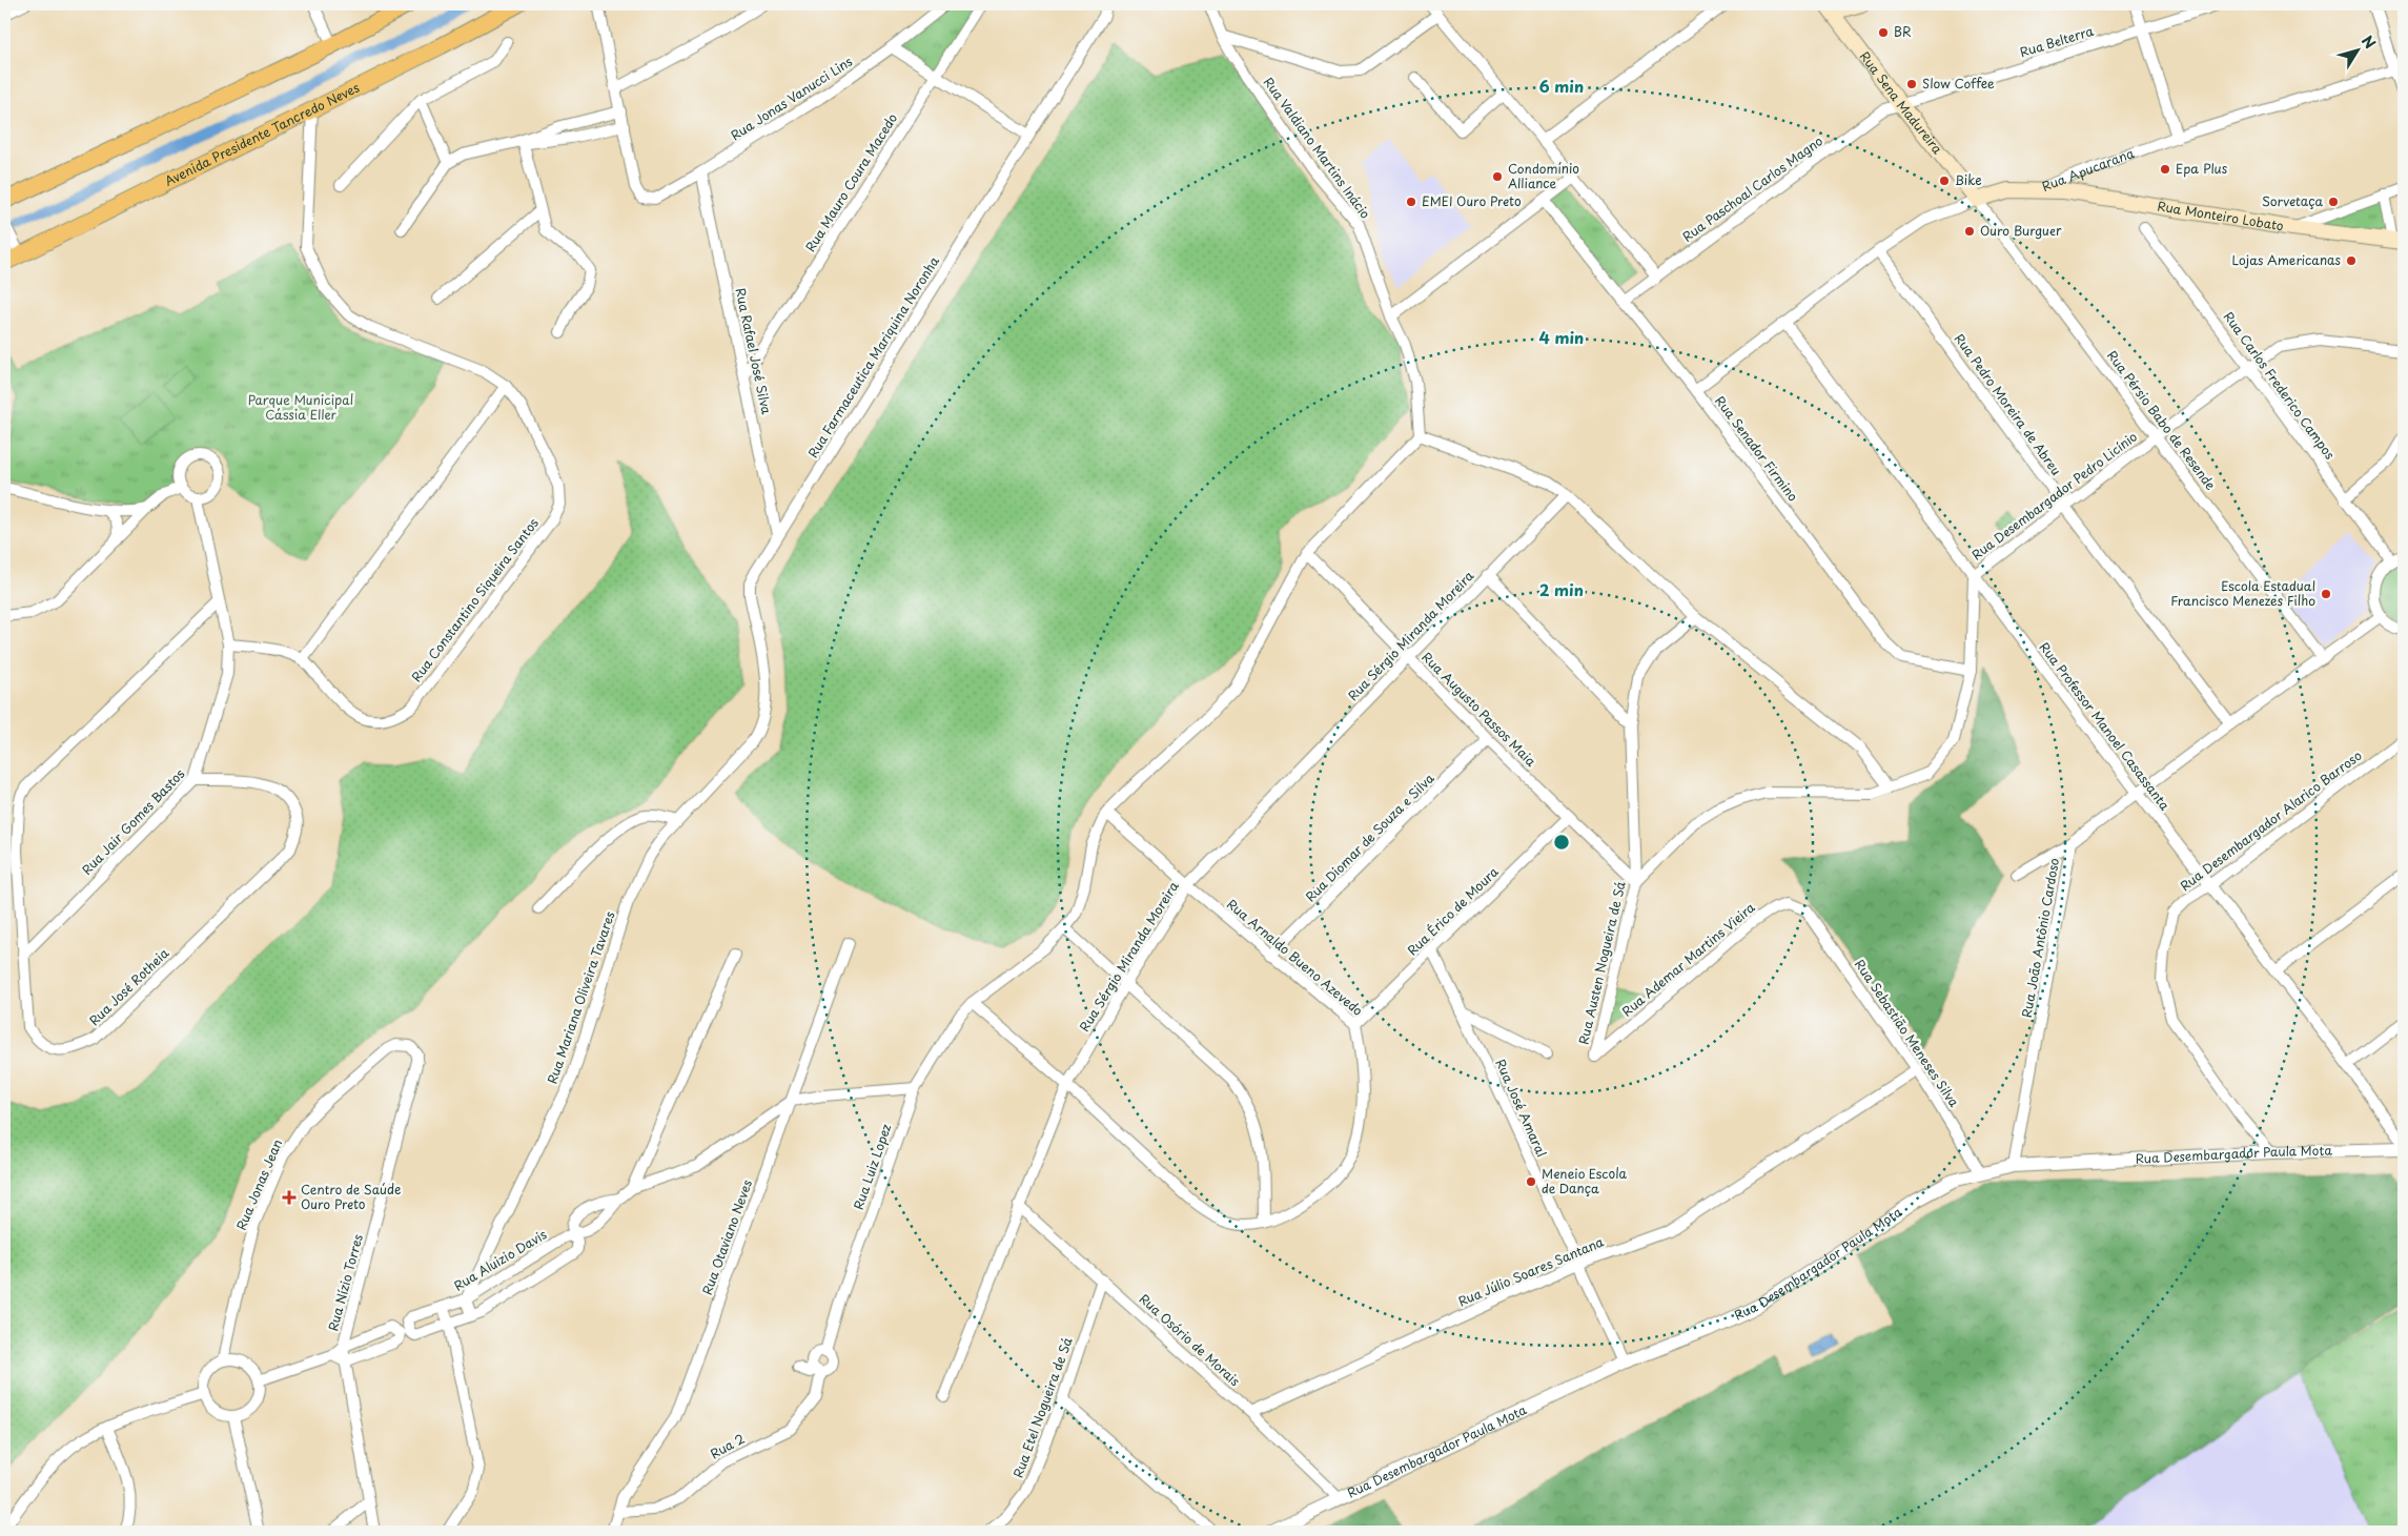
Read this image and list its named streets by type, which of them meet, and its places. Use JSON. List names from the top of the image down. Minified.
{"streets":{"main road":["Rua Sena Madureira","Avenida Presidente Tancredo Neves","Rua Apucarana","Rua Monteiro Lobato"],"street":["Rua Belterra","Rua Jonas Vanucci Lins","Rua Valdiano Martins Inácio","Rua Mauro Coura Macedo","Rua Paschoal Carlos Magno","Rua Rafael José Silva","Rua Farmaceutica Mariquina Noronha","Rua Carlos Frederico Campos","Rua Pedro Moreira de Abreu","Rua Pérsio Babo de Resende","Rua Senador Firmino","Rua Desembargador Pedro Licínio","Rua Constantino Siqueira Santos","Rua Sérgio Miranda Moreira","Rua Augusto Passos Maia","Rua Professor Manoel Casassanta","Rua Desembargador Alarico Barroso","Rua Jair Gomes Bastos","Rua Diomar de Souza e Silva","Rua Érico de Moura","Rua João Antônio Cardoso","Rua Arnaldo Bueno Azevedo","Rua Ademar Martins Vieira","Rua Austen Nogueira de Sá","Rua José Rotheia","Rua Mariana Oliveira Tavares","Rua Sebastião Meneses Silva","Rua José Amaral","Rua Desembargador Paula Mota","Rua Luiz Lopez","Rua Jonas Jean","Rua Otaviano Neves","Rua Aluizio Davis","Rua Júlio Soares Santana","Rua Nízio Torres","Rua Osório de Morais","Rua Etel Nogueira de Sá","Rua 2"]},"crossings":[["Rua Belterra","Rua Sena Madureira"],["Rua Belterra","Rua Paschoal Carlos Magno"],["Rua Jonas Vanucci Lins","Rua Rafael José Silva"],["Rua Sena Madureira","Rua Apucarana"],["Rua Sena Madureira","Rua Paschoal Carlos Magno"],["Rua Sena Madureira","Rua Pérsio Babo de Resende"],["Avenida Presidente Tancredo Neves","Rua Constantino Siqueira Santos"],["Rua Apucarana","Rua Monteiro Lobato"],["Rua Apucarana","Rua Pedro Moreira de Abreu"],["Rua Apucarana","Rua Pérsio Babo de Resende"],["Rua Apucarana","Rua Senador Firmino"],["Rua Apucarana","Rua Professor Manoel Casassanta"],["Rua Mauro Coura Macedo","Rua Rafael José Silva"],["Rua Paschoal Carlos Magno","Rua Senador Firmino"],["Rua Rafael José Silva","Rua Farmaceutica Mariquina Noronha"],["Rua Farmaceutica Mariquina Noronha","Rua Mariana Oliveira Tavares"],["Rua Carlos Frederico Campos","Rua Desembargador Pedro Licínio"],["Rua Pedro Moreira de Abreu","Rua Desembargador Pedro Licínio"],["Rua Pedro Moreira de Abreu","Rua João Antônio Cardoso"],["Rua Pérsio Babo de Resende","Rua Desembargador Pedro Licínio"],["Rua Pérsio Babo de Resende","Rua João Antônio Cardoso"],["Rua Senador Firmino","Rua Desembargador Pedro Licínio"],["Rua Desembargador Pedro Licínio","Rua Augusto Passos Maia"],["Rua Desembargador Pedro Licínio","Rua Professor Manoel Casassanta"],["Rua Desembargador Pedro Licínio","Rua Austen Nogueira de Sá"],["Rua Constantino Siqueira Santos","Rua Jair Gomes Bastos"],["Rua Sérgio Miranda Moreira","Rua Augusto Passos Maia"],["Rua Sérgio Miranda Moreira","Rua Arnaldo Bueno Azevedo"],["Rua Sérgio Miranda Moreira","Rua Osório de Morais"],["Rua Augusto Passos Maia","Rua Diomar de Souza e Silva"],["Rua Augusto Passos Maia","Rua Érico de Moura"],["Rua Augusto Passos Maia","Rua Austen Nogueira de Sá"],["Rua Professor Manoel Casassanta","Rua Desembargador Alarico Barroso"],["Rua Professor Manoel Casassanta","Rua João Antônio Cardoso"],["Rua Professor Manoel Casassanta","Rua Desembargador Paula Mota"],["Rua Desembargador Alarico Barroso","Rua Desembargador Paula Mota"],["Rua Jair Gomes Bastos","Rua José Rotheia"],["Rua Diomar de Souza e Silva","Rua Arnaldo Bueno Azevedo"],["Rua Érico de Moura","Rua Arnaldo Bueno Azevedo"],["Rua Érico de Moura","Rua José Amaral"],["Rua João Antônio Cardoso","Rua Desembargador Paula Mota"],["Rua Arnaldo Bueno Azevedo","Rua Luiz Lopez"],["Rua Ademar Martins Vieira","Rua Austen Nogueira de Sá"],["Rua Ademar Martins Vieira","Rua Sebastião Meneses Silva"],["Rua Mariana Oliveira Tavares","Rua Aluizio Davis"],["Rua Sebastião Meneses Silva","Rua Desembargador Paula Mota"],["Rua Sebastião Meneses Silva","Rua Júlio Soares Santana"],["Rua José Amaral","Rua Desembargador Paula Mota"],["Rua José Amaral","Rua Júlio Soares Santana"],["Rua Desembargador Paula Mota","Rua Osório de Morais"],["Rua Luiz Lopez","Rua 2"],["Rua Jonas Jean","Rua Nízio Torres"],["Rua Otaviano Neves","Rua 2"],["Rua Júlio Soares Santana","Rua Osório de Morais"],["Rua Osório de Morais","Rua Etel Nogueira de Sá"]],"parks":["Parque Municipal Cássia Eller"],"places":{"other":["BR","Slow Coffee","Epa Plus","Condomínio Alliance","Bike","EMEI Ouro Preto","Sorvetaça","Ouro Burguer","Lojas Americanas","Escola Estadual Francisco Menezes Filho","Meneio Escola de Dança"],"health":["Centro de Saúde Ouro Preto"]},"north":"top right","rings":["6 min","4 min","2 min"]}
